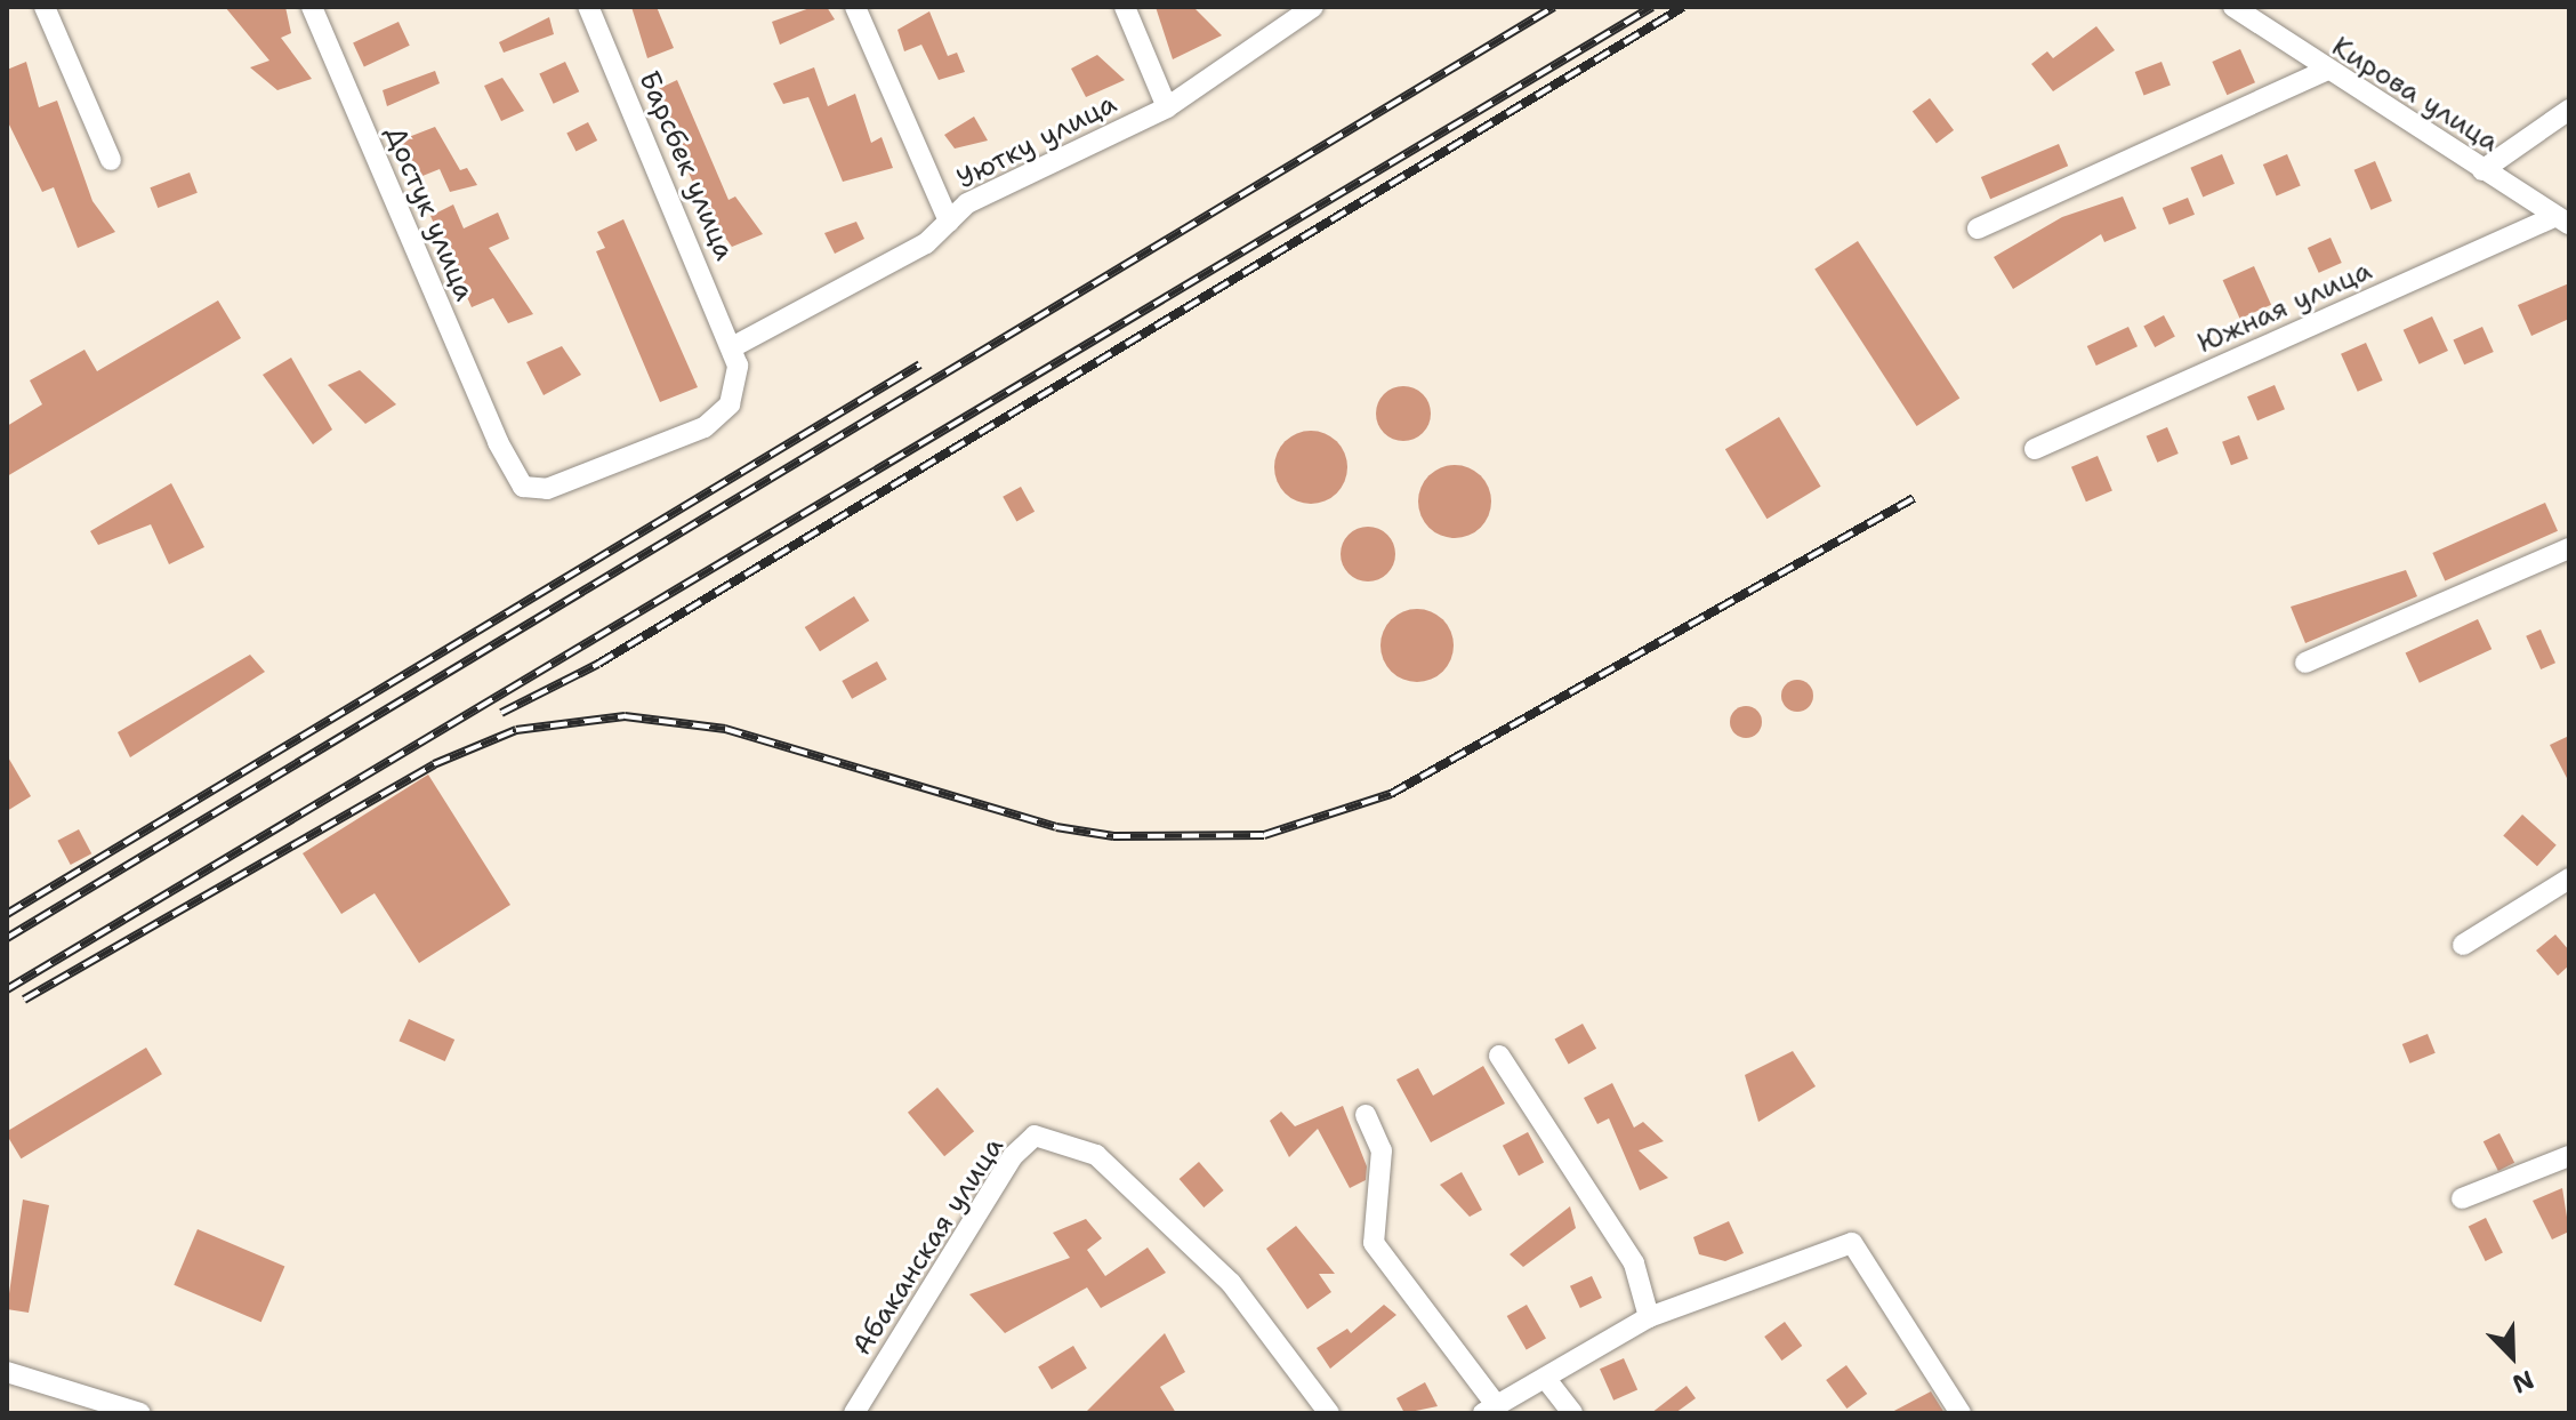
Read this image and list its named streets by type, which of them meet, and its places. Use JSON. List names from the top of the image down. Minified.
{"streets":{"street":["Кирова улица","Уютку улица","Барсбек улица","Достук улица","Южная улица","Абаканская улица"]},"crossings":[["Кирова улица","Южная улица"],["Уютку улица","Барсбек улица"],["Уютку улица","Достук улица"],["Барсбек улица","Достук улица"]],"north":"bottom right"}
